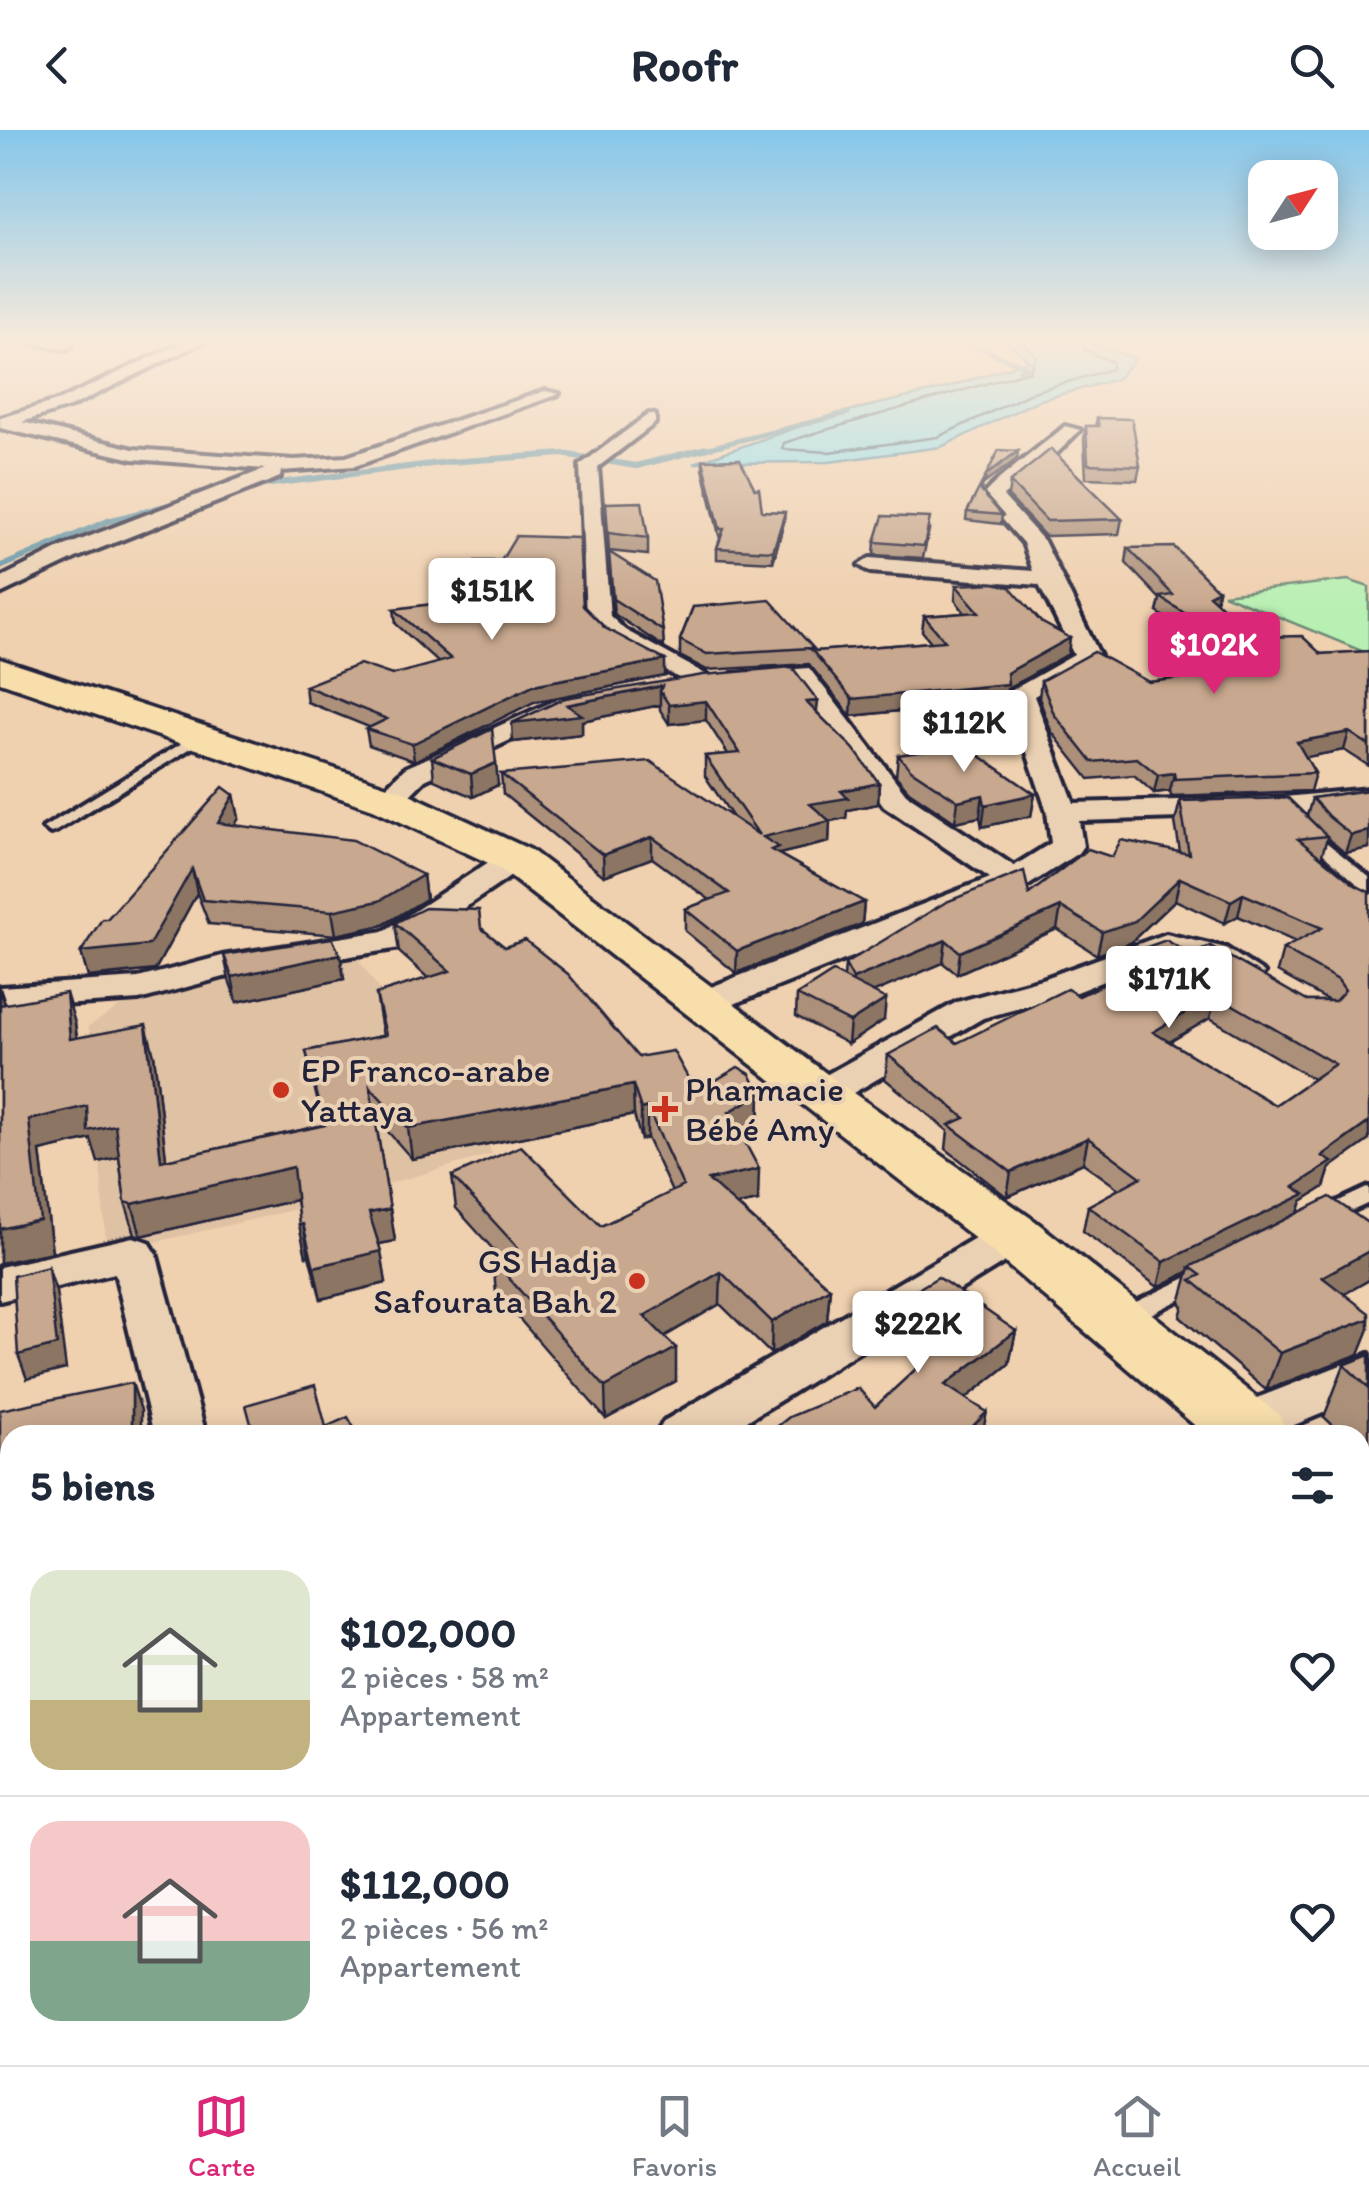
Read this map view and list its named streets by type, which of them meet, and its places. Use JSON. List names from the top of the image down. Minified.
{"places":{"other":["EP Franco-arabe Yattaya","GS Hadja Safourata Bah 2"],"health":["Pharmacie Bébé Amy"]},"north":"top right","page":{"header":"Roofr","price":["$151K","$102K","$112K","$171K","$222K"],"heading":"5 biens","list":[{"name":"$102,000","note":"2 pièces · 58 m² · Appartement"},{"name":"$112,000","note":"2 pièces · 56 m² · Appartement"}],"tabs":["Carte","Favoris","Accueil"]}}
